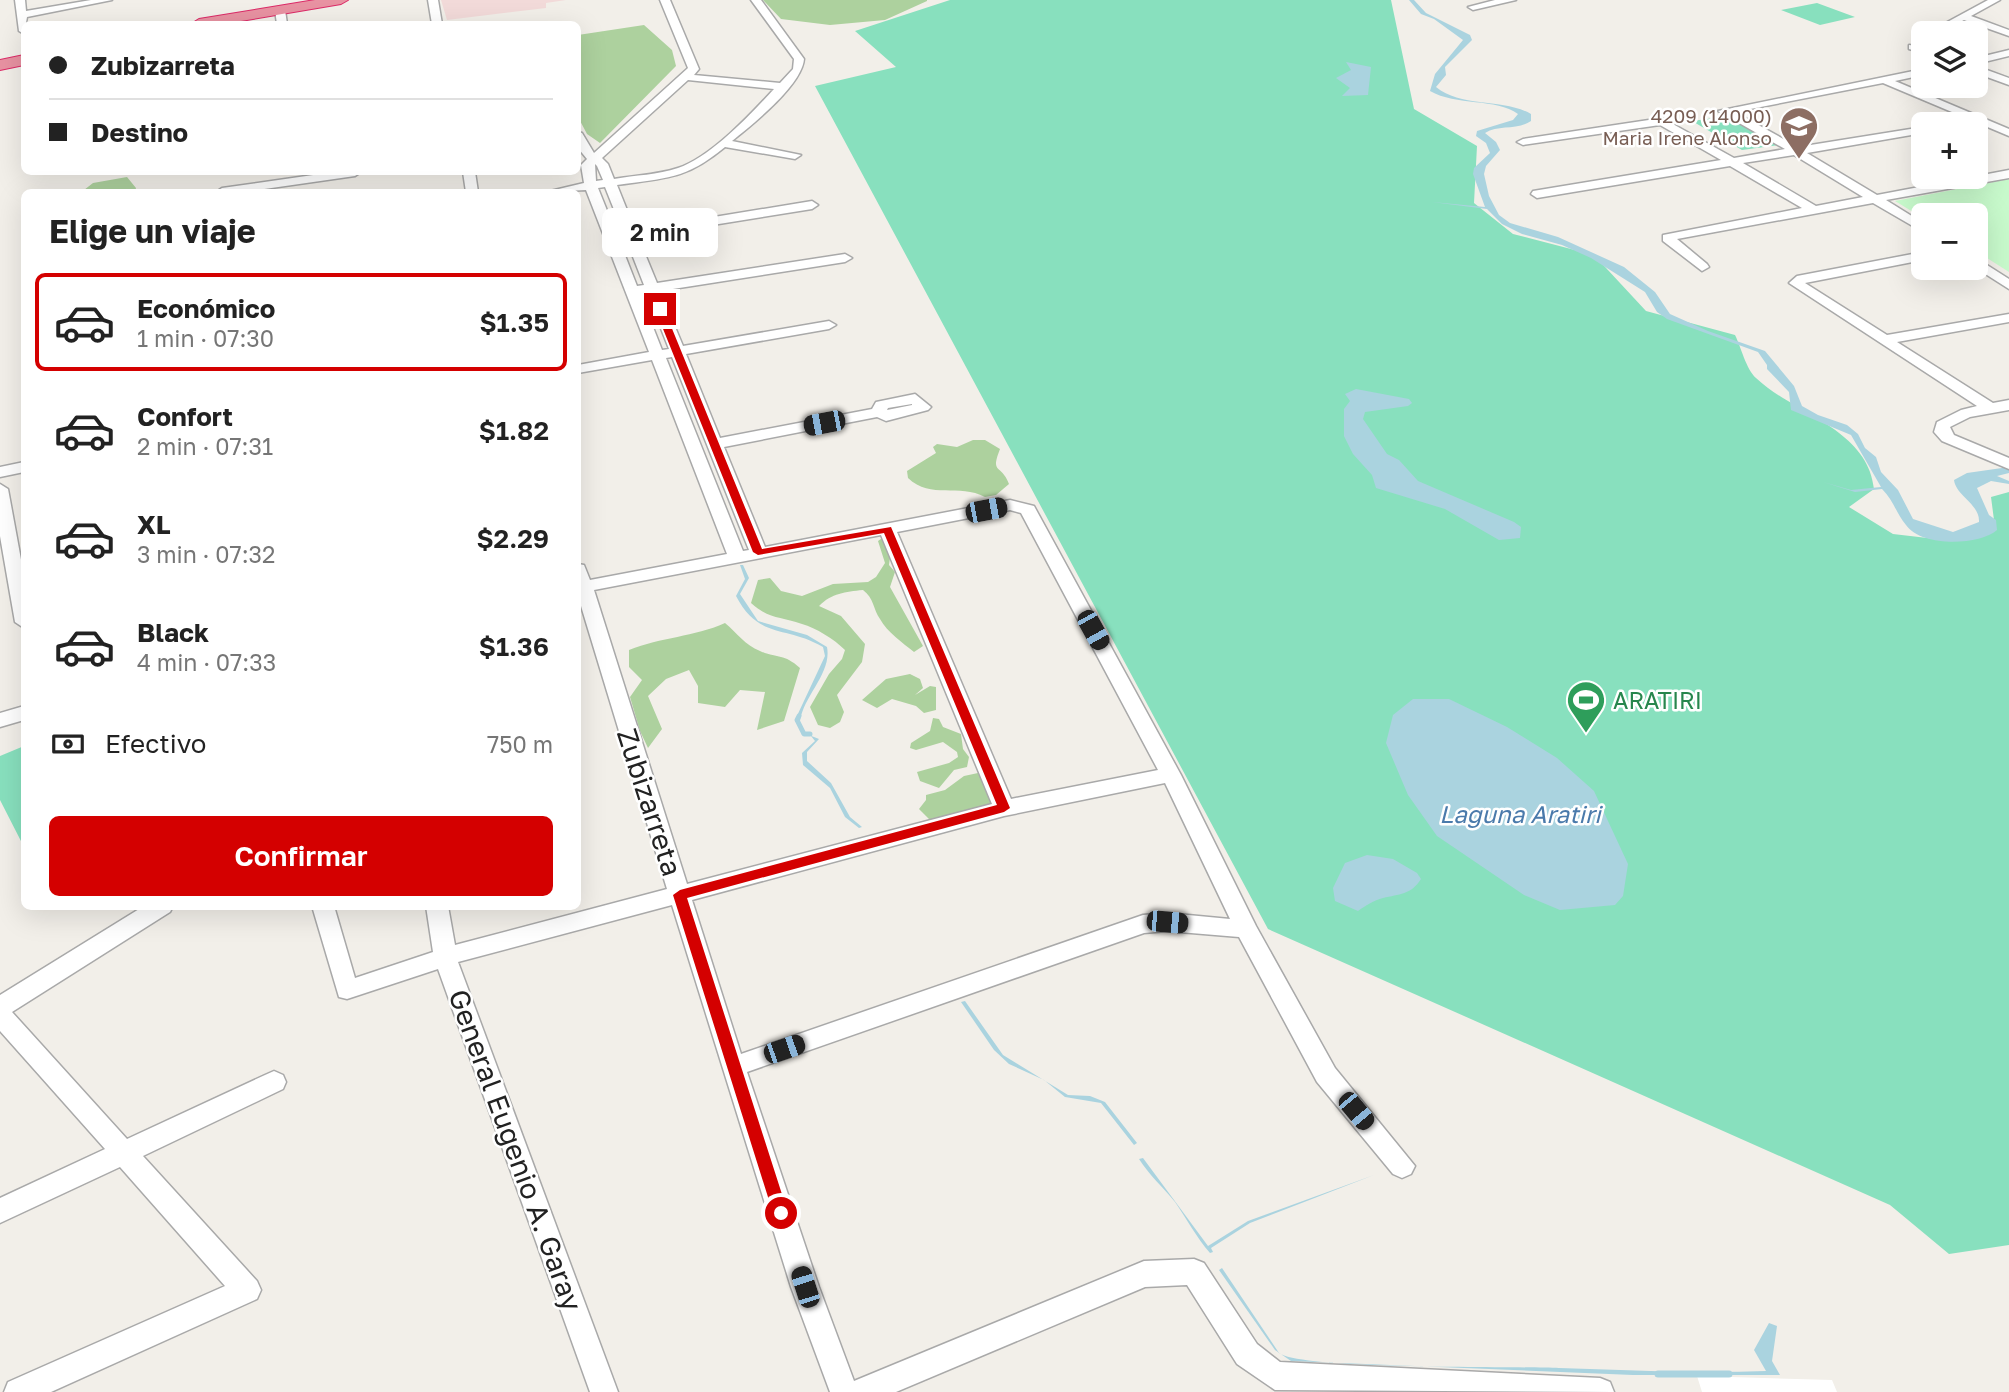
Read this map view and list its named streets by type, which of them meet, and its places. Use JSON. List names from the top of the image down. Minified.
{"streets":{"street":["Zubizarreta","General Eugenio A. Garay"]},"water":["Laguna Aratiri"],"places":{"school or university":["4209 (14000) Maria Irene Alonso"],"sports":["ARATIRI"]},"page":{"map_buttons":["+","−"],"banner":["Zubizarreta","Destino"],"heading":"Elige un viaje","bubble":"2 min","list":[{"name":"Económico","note":"1 min · 07:30","value":"$1.35"},{"name":"Confort","note":"2 min · 07:31","value":"$1.82"},{"name":"XL","note":"3 min · 07:32","value":"$2.29"},{"name":"Black","note":"4 min · 07:33","value":"$1.36"}],"pay":["Efectivo","750 m"],"buttons":"Confirmar"}}
